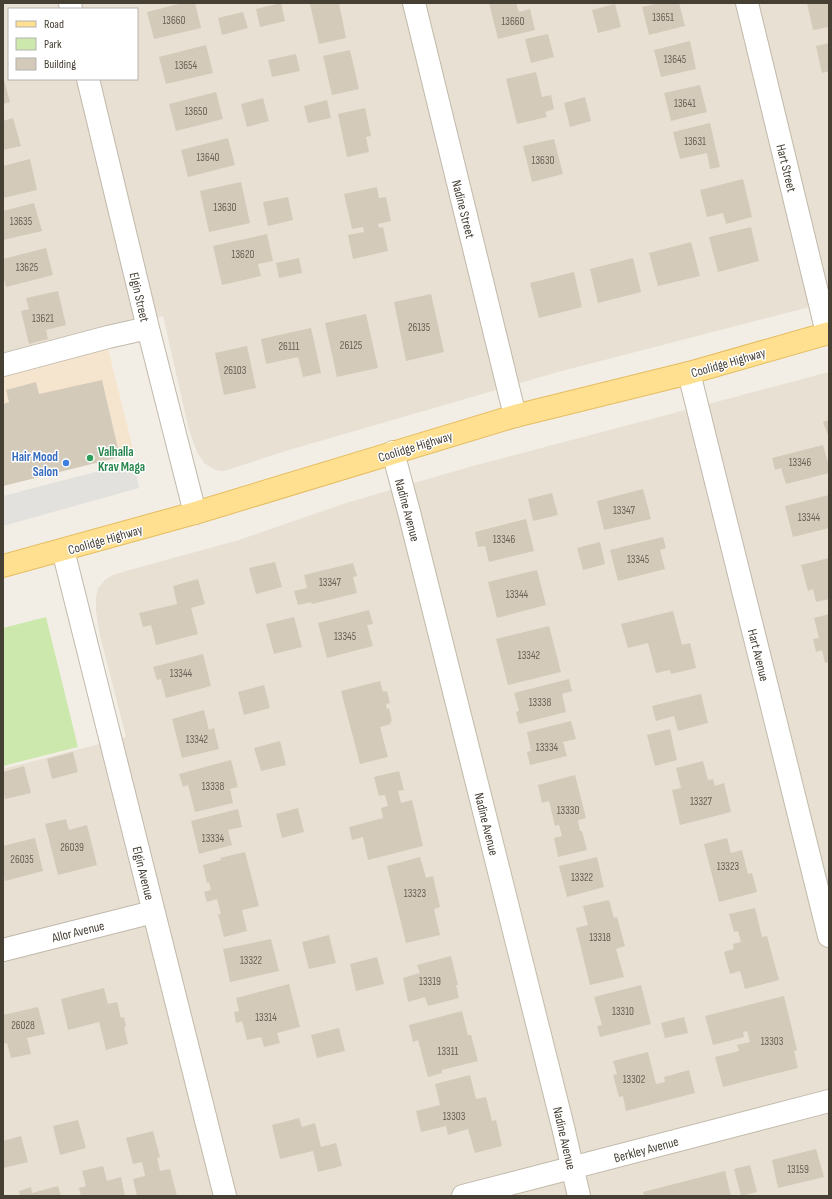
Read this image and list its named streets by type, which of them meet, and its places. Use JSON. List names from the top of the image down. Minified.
{"streets":{"main road":["Coolidge Highway"],"street":["Hart Street","Nadine Street","Elgin Street","Nadine Avenue","Hart Avenue","Elgin Avenue","Allor Avenue","Berkley Avenue"]},"crossings":[["Hart Street","Coolidge Highway"],["Nadine Street","Coolidge Highway"],["Elgin Street","Coolidge Highway"],["Coolidge Highway","Nadine Avenue"],["Coolidge Highway","Hart Avenue"],["Coolidge Highway","Elgin Avenue"],["Nadine Avenue","Berkley Avenue"],["Elgin Avenue","Allor Avenue"]],"places":["Valhalla Krav Maga","Hair Mood Salon"],"house_numbers":["13651","13660","13660","13645","13654","13641","13650","13631","13640","13630","13630","13635","13620","13625","13621","26135","26125","26111","26103","13346","13347","13344","13346","13345","13347","13344","13345","13342","13344","13338","13342","13334","13338","13327","13330","13334","26039","26035","13323","13322","13323","13318","13322","13319","13310","13314","26028","13303","13311","13302","13303","13159"],"legend":["Road","Park","Building"]}
